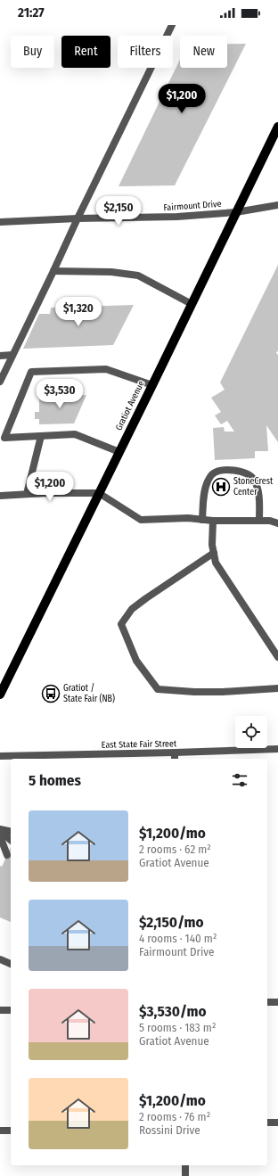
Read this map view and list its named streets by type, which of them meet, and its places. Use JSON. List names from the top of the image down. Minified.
{"streets":{"main road":["Gratiot Avenue"],"street":["Fairmount Drive","East State Fair Street"]},"crossings":[["Fairmount Drive","Gratiot Avenue"]],"places":{"hospital":["StoneCrest Center"],"bus stop":["Gratiot / State Fair (NB)"]},"page":{"status":"21:27","chip":["Buy","Rent","Filters","New"],"price":["$1,200","$2,150","$1,320","$3,530","$1,200"],"heading":"5 homes","list":[{"name":"$1,200/mo","note":"2 rooms · 62 m² · Gratiot Avenue"},{"name":"$2,150/mo","note":"4 rooms · 140 m² · Fairmount Drive"},{"name":"$3,530/mo","note":"5 rooms · 183 m² · Gratiot Avenue"},{"name":"$1,200/mo","note":"2 rooms · 76 m² · Rossini Drive"}]}}
